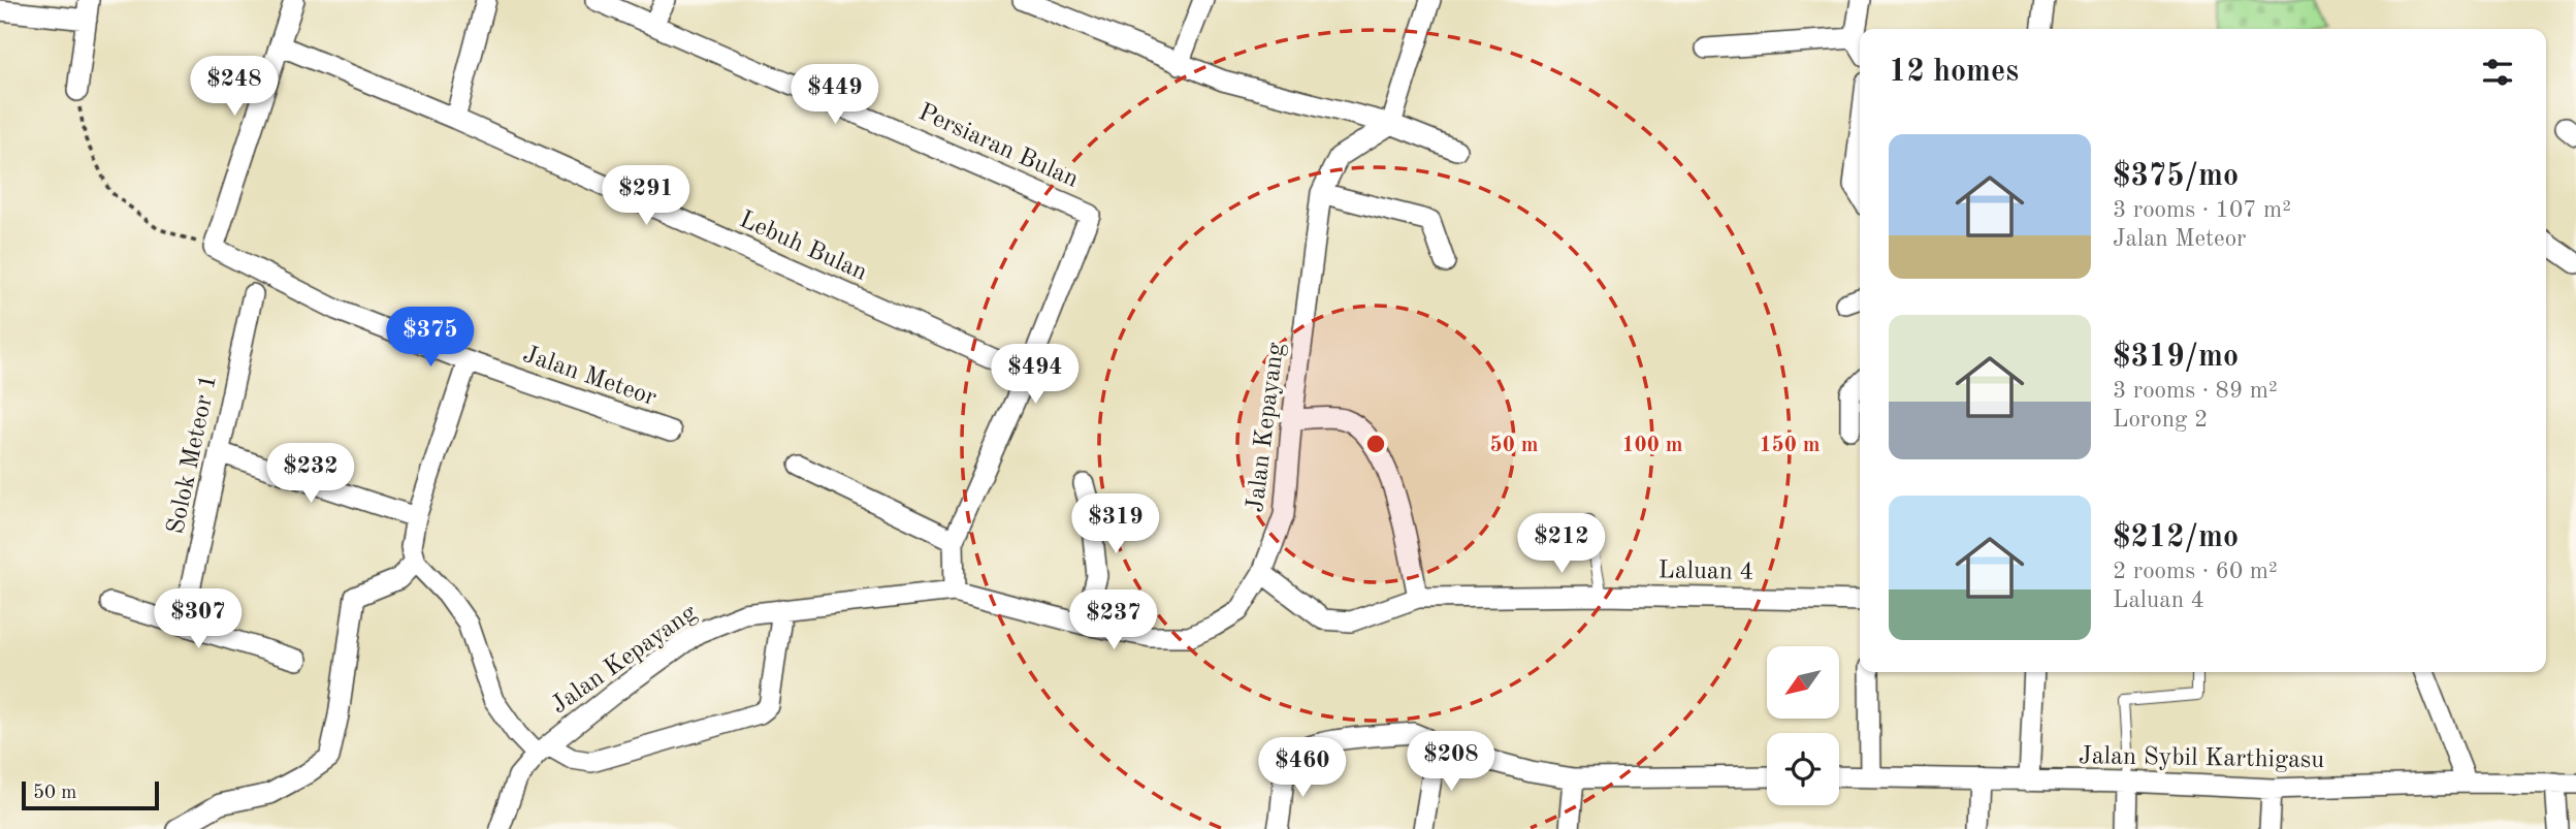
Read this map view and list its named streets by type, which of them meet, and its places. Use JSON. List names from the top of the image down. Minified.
{"streets":{"street":["Persiaran Bulan","Lebuh Bulan","Jalan Meteor","Jalan Kepayang","Solok Meteor 1","Laluan 4","Jalan Sybil Karthigasu"]},"crossings":[["Persiaran Bulan","Lebuh Bulan"],["Persiaran Bulan","Jalan Kepayang"],["Jalan Kepayang","Laluan 4"]],"scale_bar":"50 m","north":"bottom left","page":{"heading":"12 homes","price":["$248","$449","$291","$375","$494","$232","$319","$212","$307","$237","$208","$460"],"list":[{"name":"$375/mo","note":"3 rooms · 107 m² · Jalan Meteor"},{"name":"$319/mo","note":"3 rooms · 89 m² · Lorong 2"},{"name":"$212/mo","note":"2 rooms · 60 m² · Laluan 4"}],"scale":"50 m"},"rings":["50 m","100 m","150 m"]}
